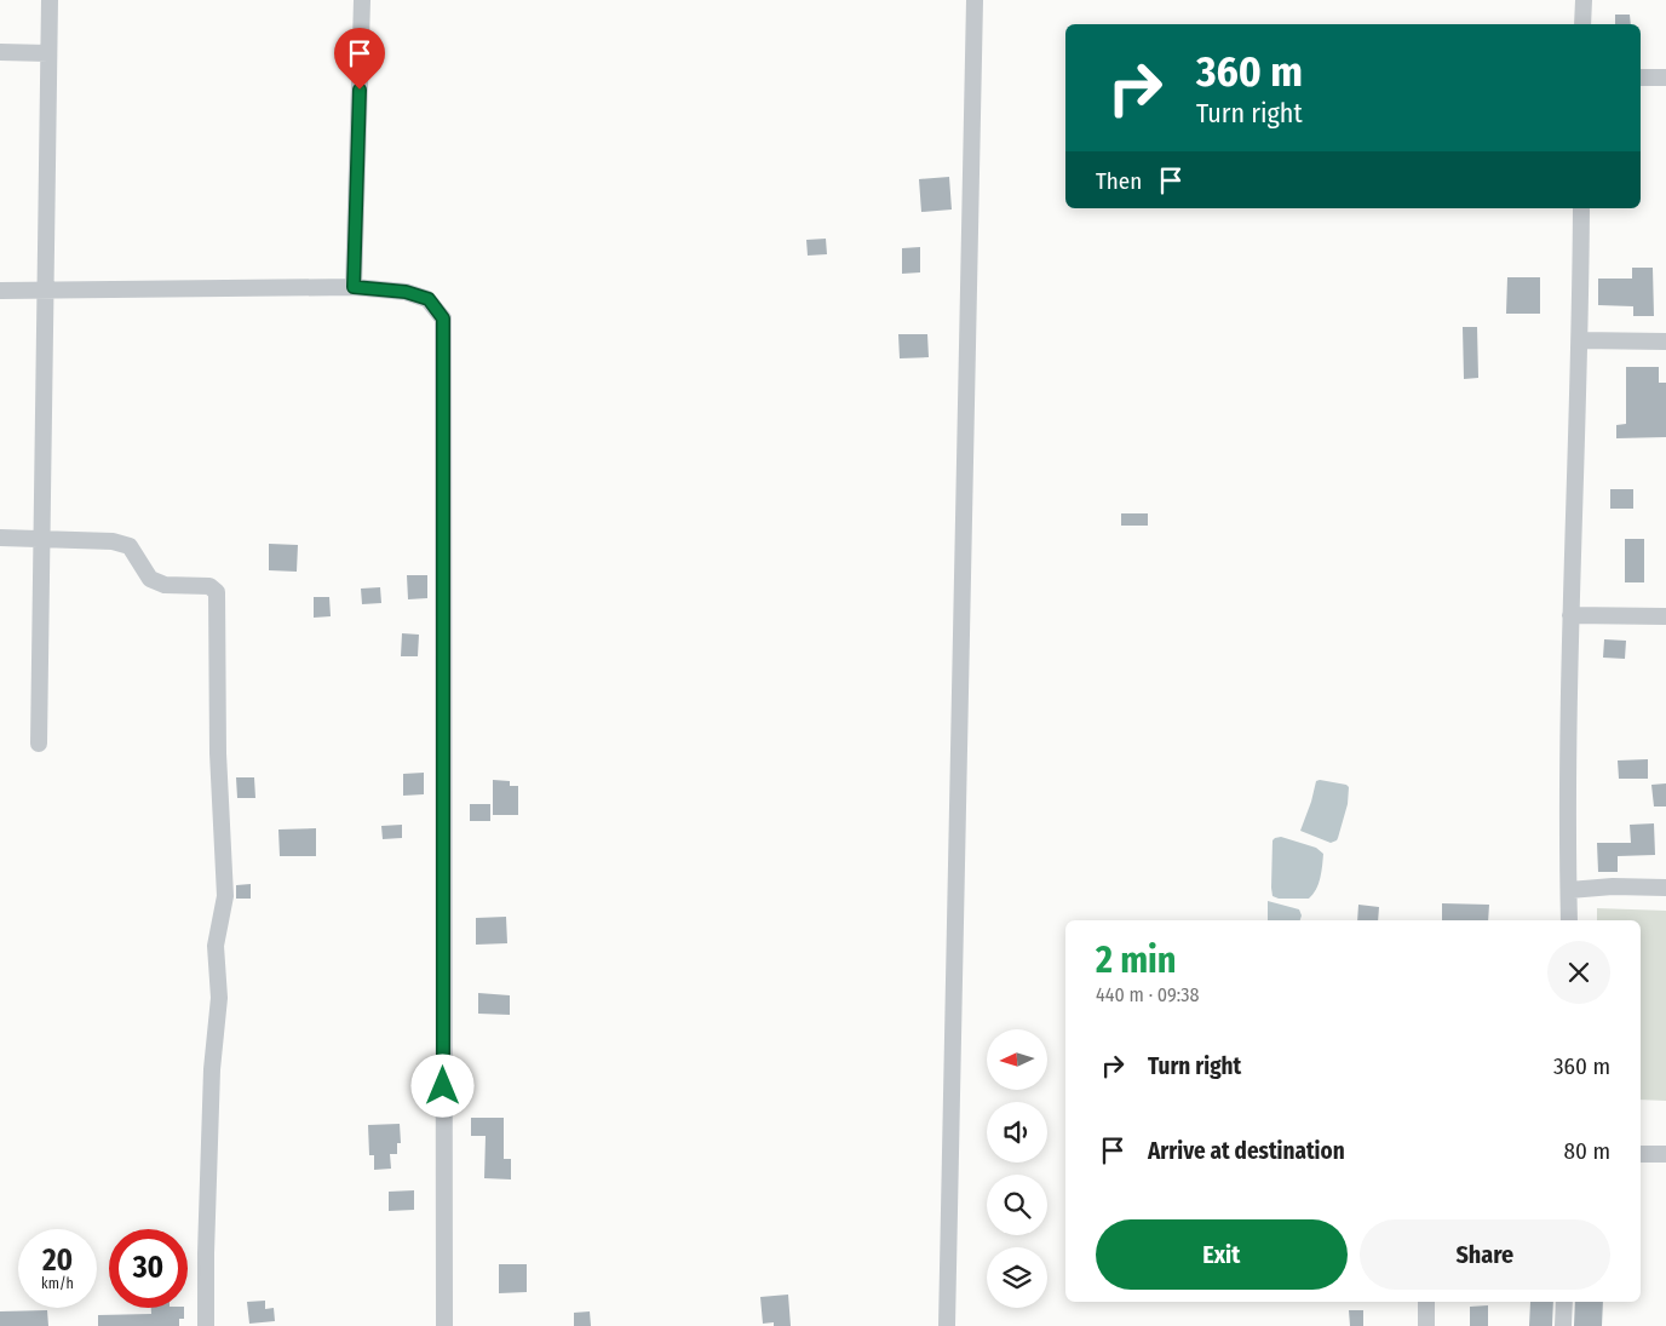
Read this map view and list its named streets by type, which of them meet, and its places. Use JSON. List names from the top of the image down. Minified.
{"north":"left","page":{"turn":["360 m","Turn right"],"then":"Then","heading":["2 min","440 m · 09:38"],"list":[{"name":"Turn right","value":"360 m"},{"name":"Arrive at destination","value":"80 m"}],"buttons":["Exit","Share"],"speed":"20 km/h","limit":"30"}}
